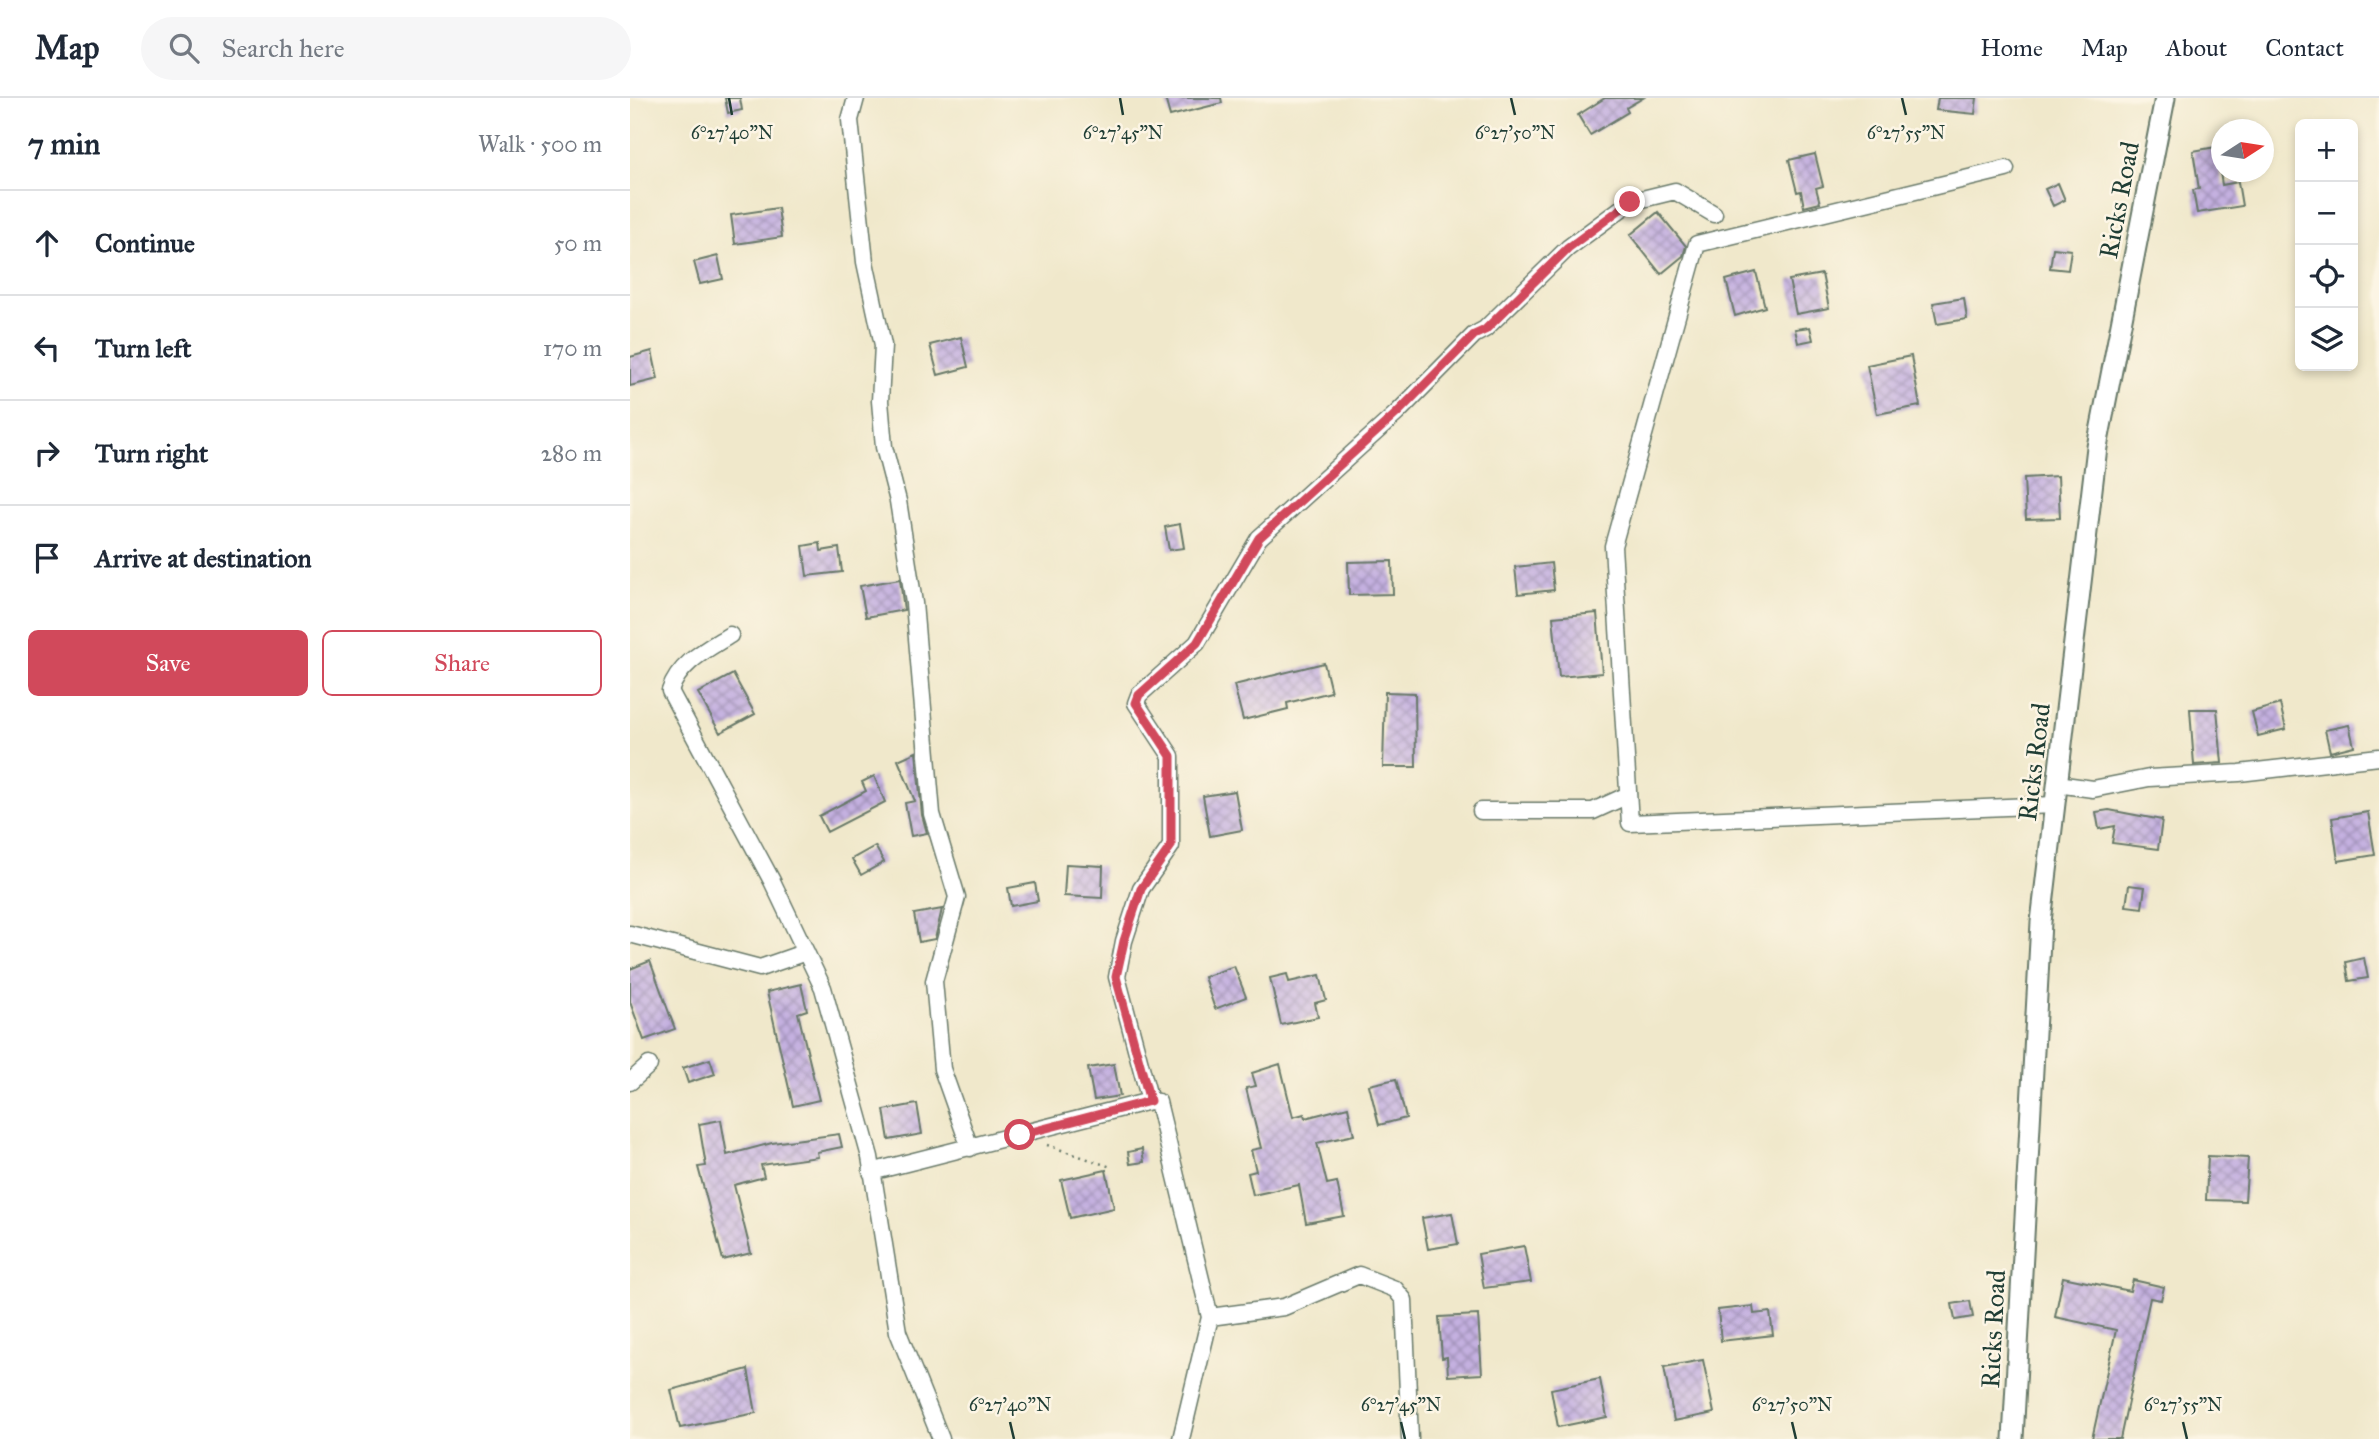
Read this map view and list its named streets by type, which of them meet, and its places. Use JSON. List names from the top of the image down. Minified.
{"streets":{"street":["Ricks Road"]},"north":"right","page":{"header":"Map","search":"Search here","nav":["Home","Map","About","Contact"],"heading":["7 min","Walk · 500 m"],"map_buttons":["+","−"],"list":[["Continue","50 m"],["Turn left","170 m"],["Turn right","280 m"],"Arrive at destination"],"buttons":["Save","Share"]},"coordinates":["6°27'40\"N","6°27'45\"N","6°27'50\"N","6°27'55\"N"]}
